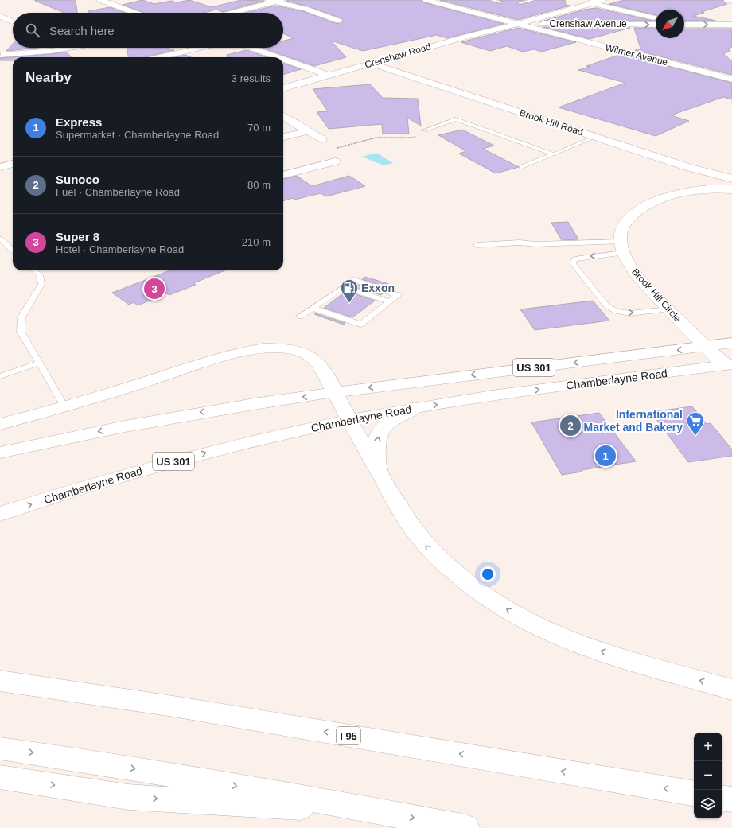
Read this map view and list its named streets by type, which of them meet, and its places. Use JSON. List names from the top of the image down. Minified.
{"streets":{"main road":["Crenshaw Avenue","Wilmer Avenue","Crenshaw Road","Brook Hill Road","Brook Hill Circle","US 301","Chamberlayne Road","I 95"]},"crossings":[["Crenshaw Avenue","Wilmer Avenue"],["Wilmer Avenue","Crenshaw Road"],["Crenshaw Road","Brook Hill Road"],["Brook Hill Circle","Chamberlayne Road"]],"places":{"fuel station":["Exxon"],"supermarket":["International Market and Bakery"]},"north":"bottom left","page":{"search":"Search here","heading":["Nearby","3 results"],"list":[{"mark":"1","name":"Express","note":"Supermarket · Chamberlayne Road","value":"70 m"},{"mark":"2","name":"Sunoco","note":"Fuel · Chamberlayne Road","value":"80 m"},{"mark":"3","name":"Super 8","note":"Hotel · Chamberlayne Road","value":"210 m"}],"pins":["3","2","1"],"map_buttons":["+","−"]}}
